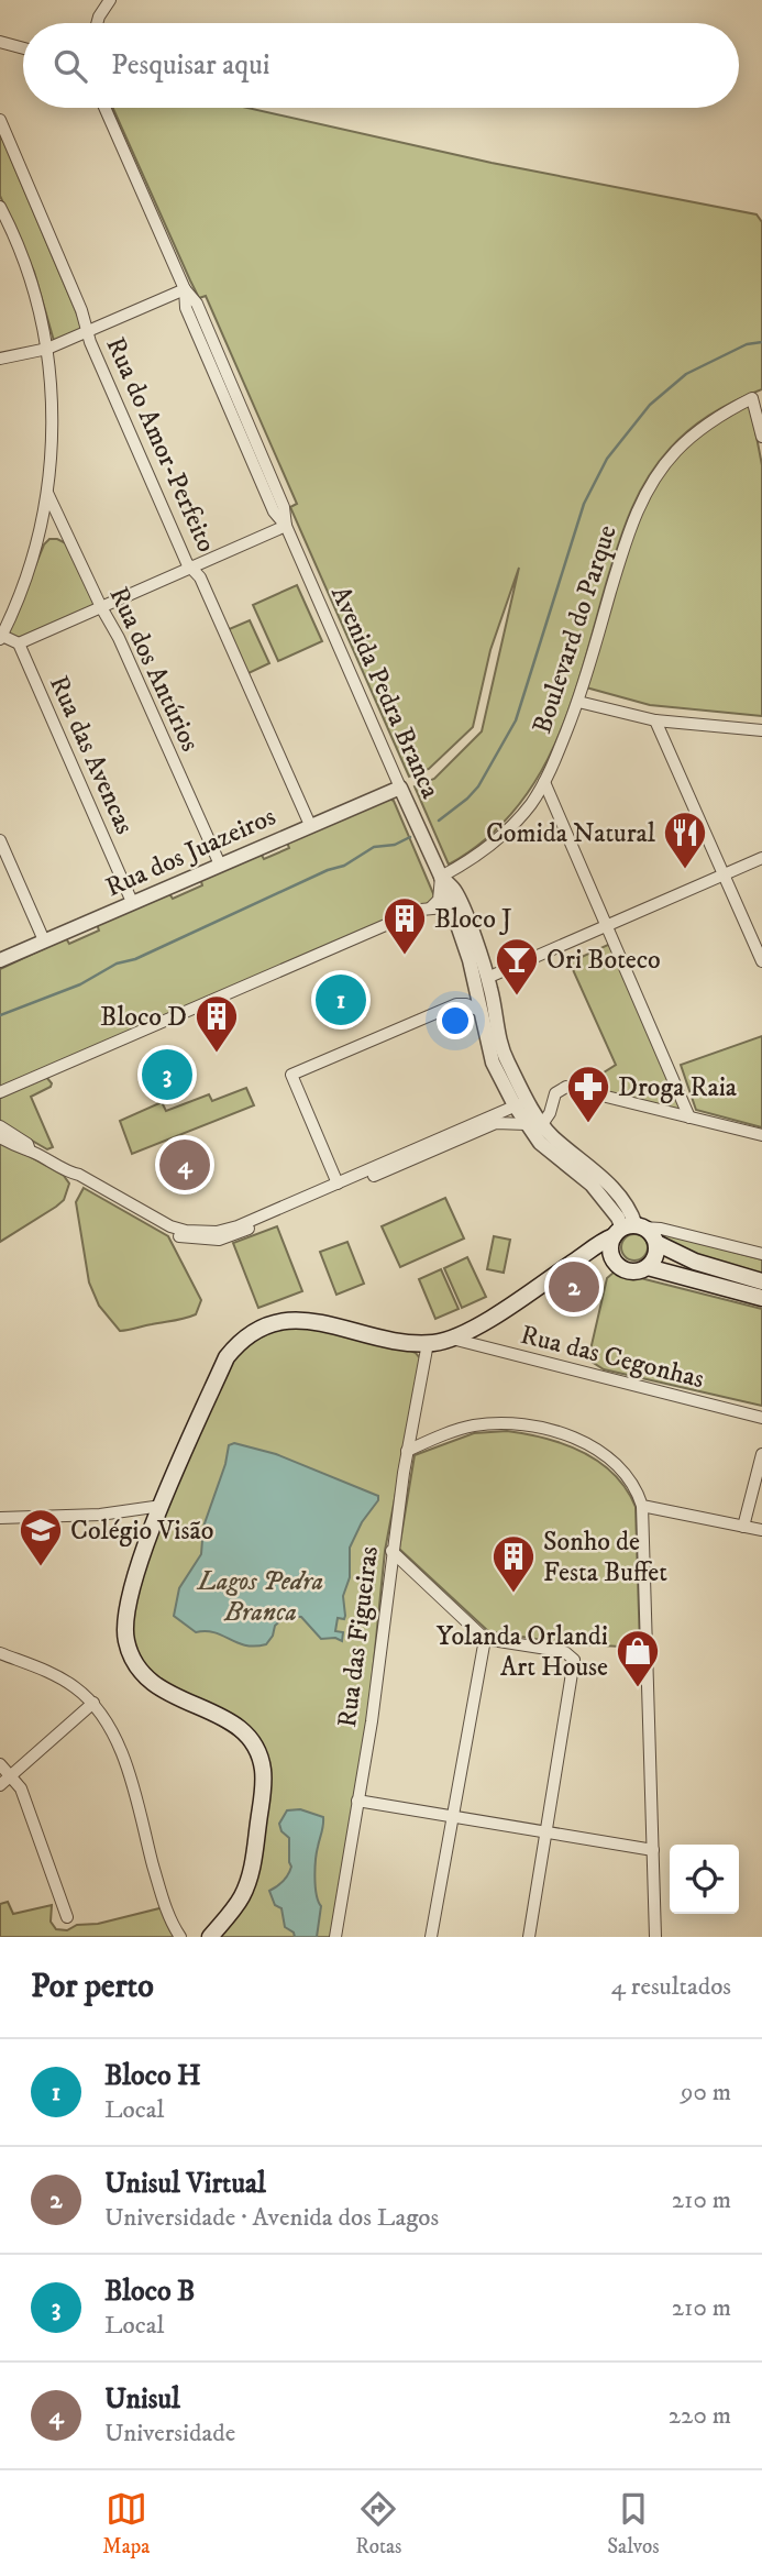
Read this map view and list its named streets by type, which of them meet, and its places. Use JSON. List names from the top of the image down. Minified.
{"streets":{"street":["Rua do Amor-Perfeito","Boulevard do Parque","Rua dos Antúrios","Avenida Pedra Branca","Rua das Avencas","Rua dos Juazeiros","Rua das Cegonhas","Rua das Figueiras"]},"crossings":[["Rua do Amor-Perfeito","Rua dos Juazeiros"],["Boulevard do Parque","Avenida Pedra Branca"],["Rua dos Antúrios","Rua dos Juazeiros"],["Avenida Pedra Branca","Rua dos Juazeiros"],["Rua das Avencas","Rua dos Juazeiros"]],"parks":["Lagos Pedra Branca"],"places":{"restaurant":["Comida Natural"],"building":["Bloco J","Bloco D","Sonho de Festa Buffet"],"bar":["Ori Boteco"],"pharmacy":["Droga Raia"],"school or university":["Colégio Visão"],"shop":["Yolanda Orlandi Art House"]},"page":{"search":"Pesquisar aqui","pins":["1","3","4","2"],"heading":["Por perto","4 resultados"],"list":[{"mark":"1","name":"Bloco H","note":"Local","value":"90 m"},{"mark":"2","name":"Unisul Virtual","note":"Universidade · Avenida dos Lagos","value":"210 m"},{"mark":"3","name":"Bloco B","note":"Local","value":"210 m"},{"mark":"4","name":"Unisul","note":"Universidade","value":"220 m"}],"nav":["Mapa","Rotas","Salvos"]}}
